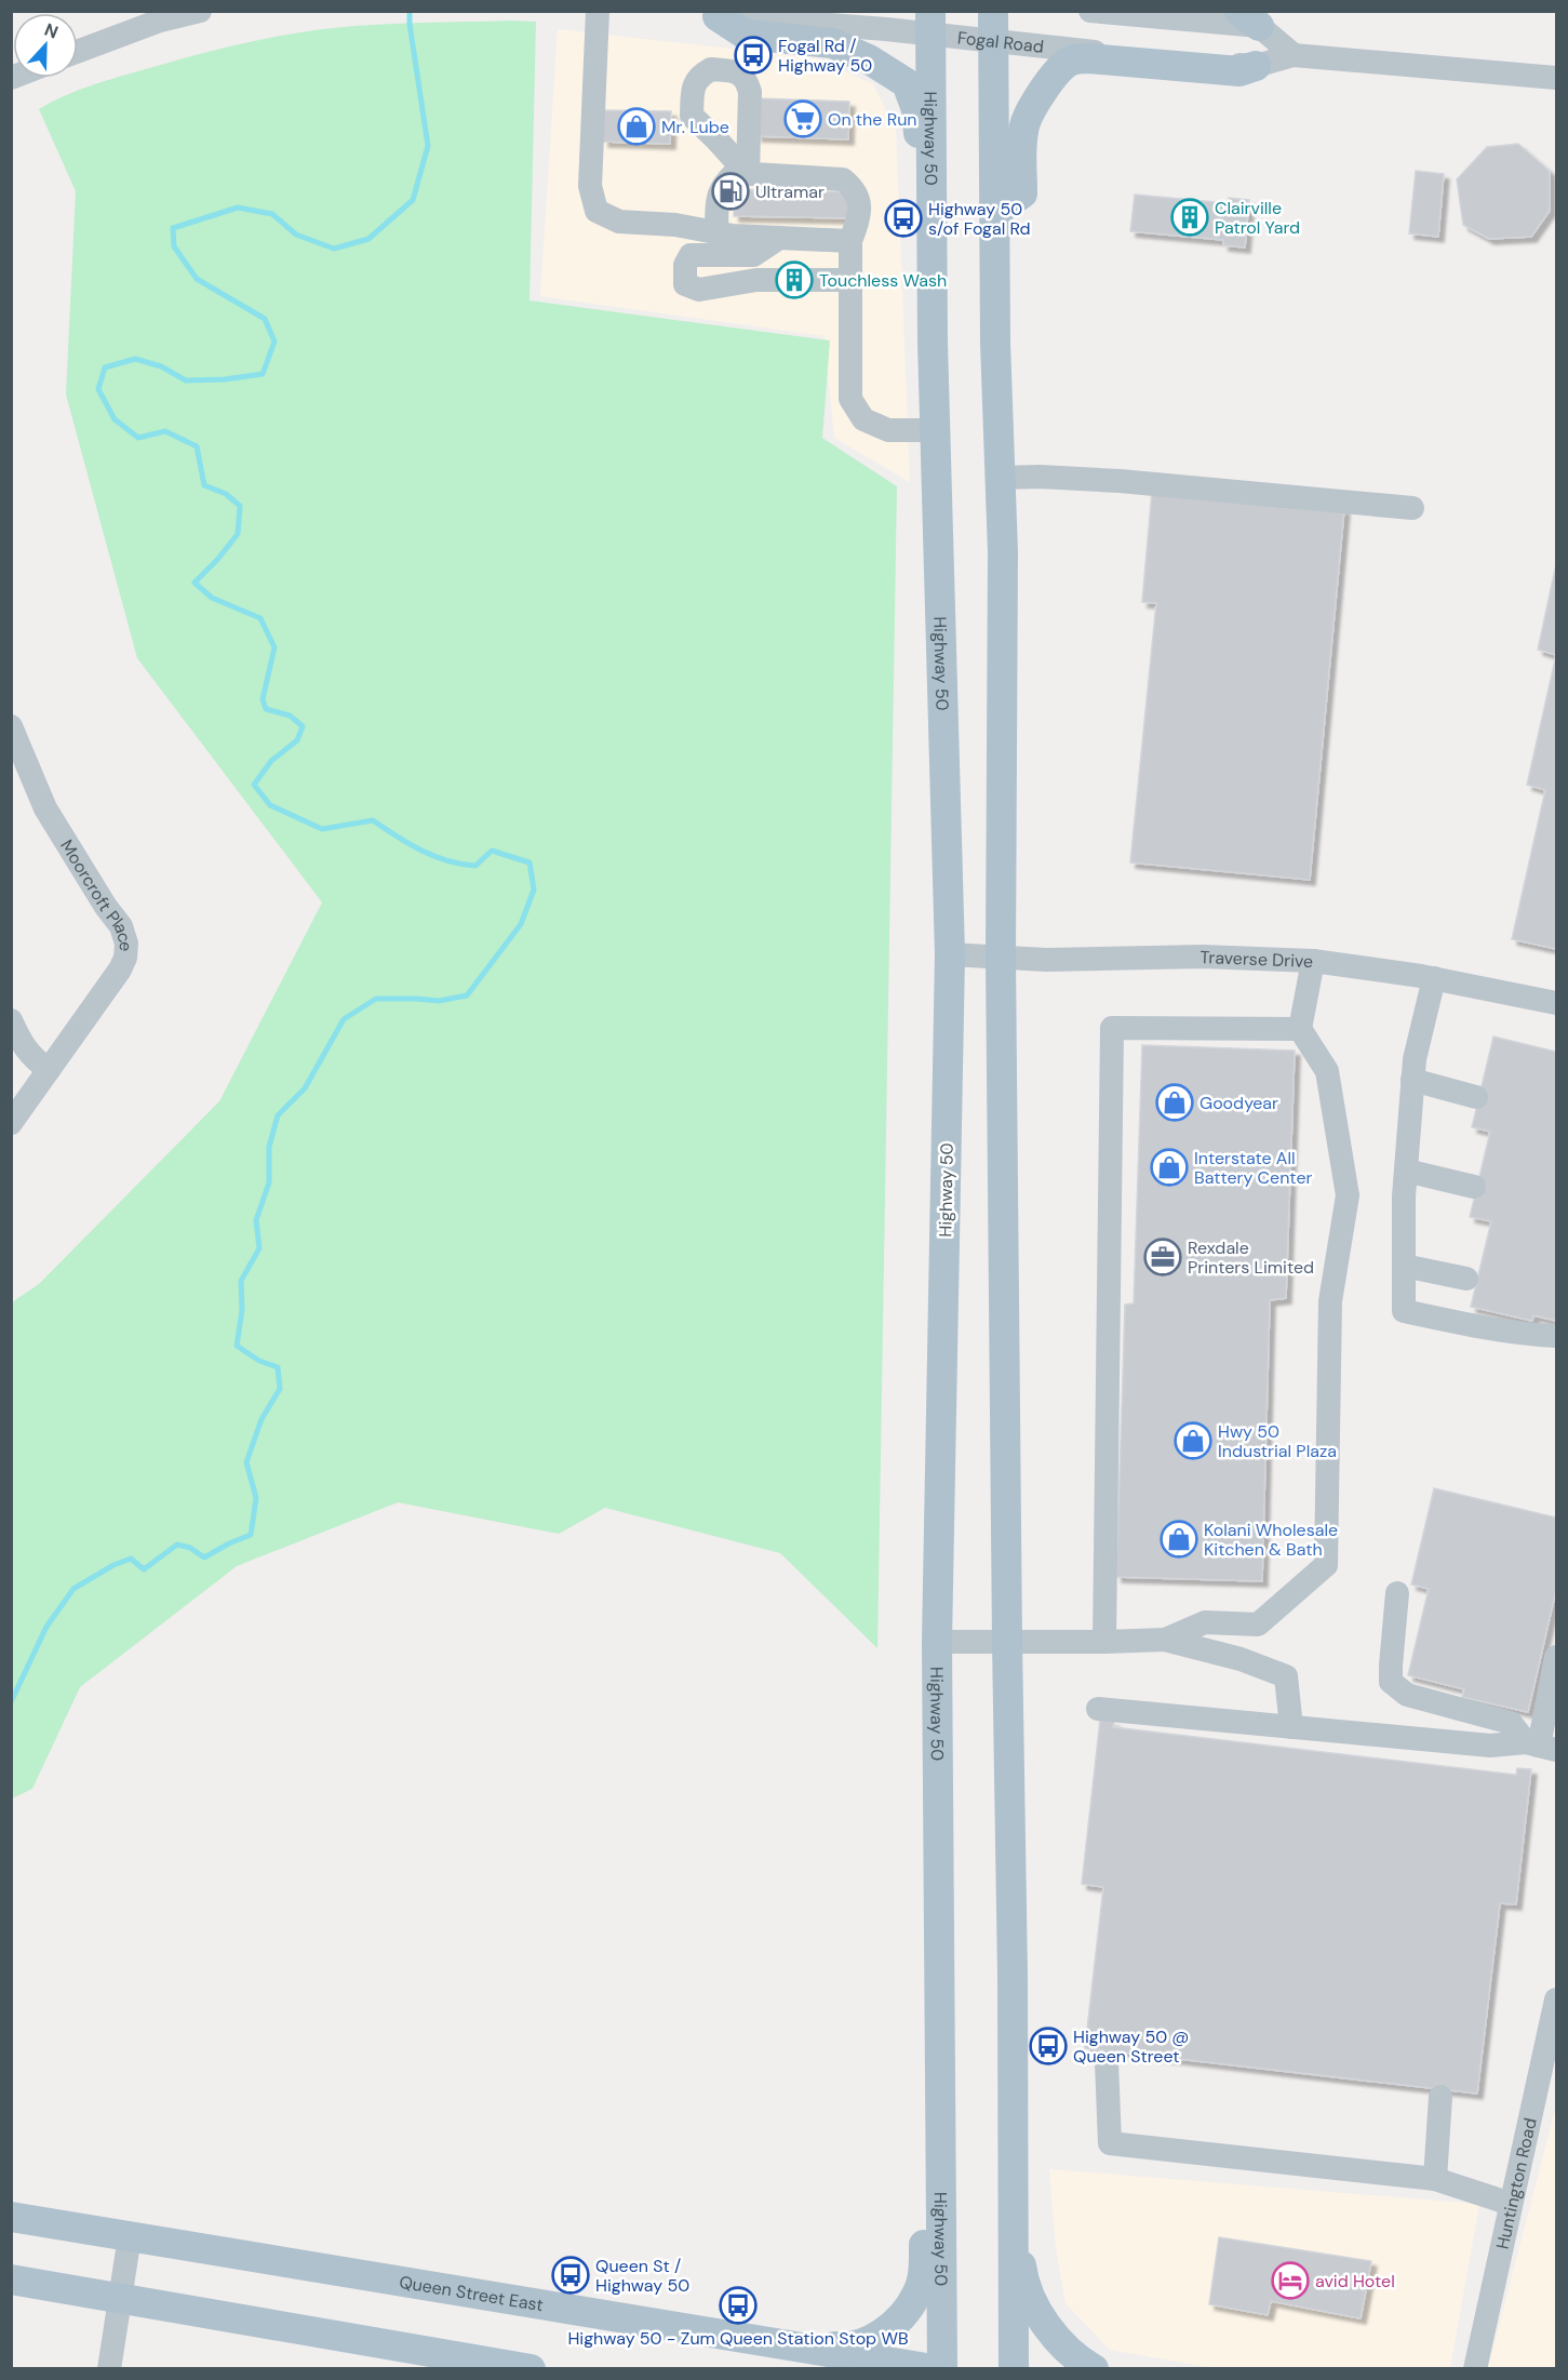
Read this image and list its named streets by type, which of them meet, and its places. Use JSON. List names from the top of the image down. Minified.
{"streets":{"main road":["Highway 50","Queen Street East"],"street":["Fogal Road","Moorcroft Place","Traverse Drive","Huntington Road"]},"crossings":[["Fogal Road","Highway 50"],["Highway 50","Traverse Drive"]],"places":{"bus stop":["Fogal Rd / Highway 50","Highway 50 s/of Fogal Rd","Highway 50 @ Queen Street","Queen St / Highway 50","Highway 50 - Zum Queen Station Stop WB"],"supermarket":["On the Run"],"shop":["Mr. Lube","Goodyear","Interstate All Battery Center","Hwy 50 Industrial Plaza","Kolani Wholesale Kitchen & Bath"],"fuel station":["Ultramar"],"building":["Clairville Patrol Yard","Touchless Wash"],"office":["Rexdale Printers Limited"],"hotel":["avid Hotel"]},"north":"top"}
